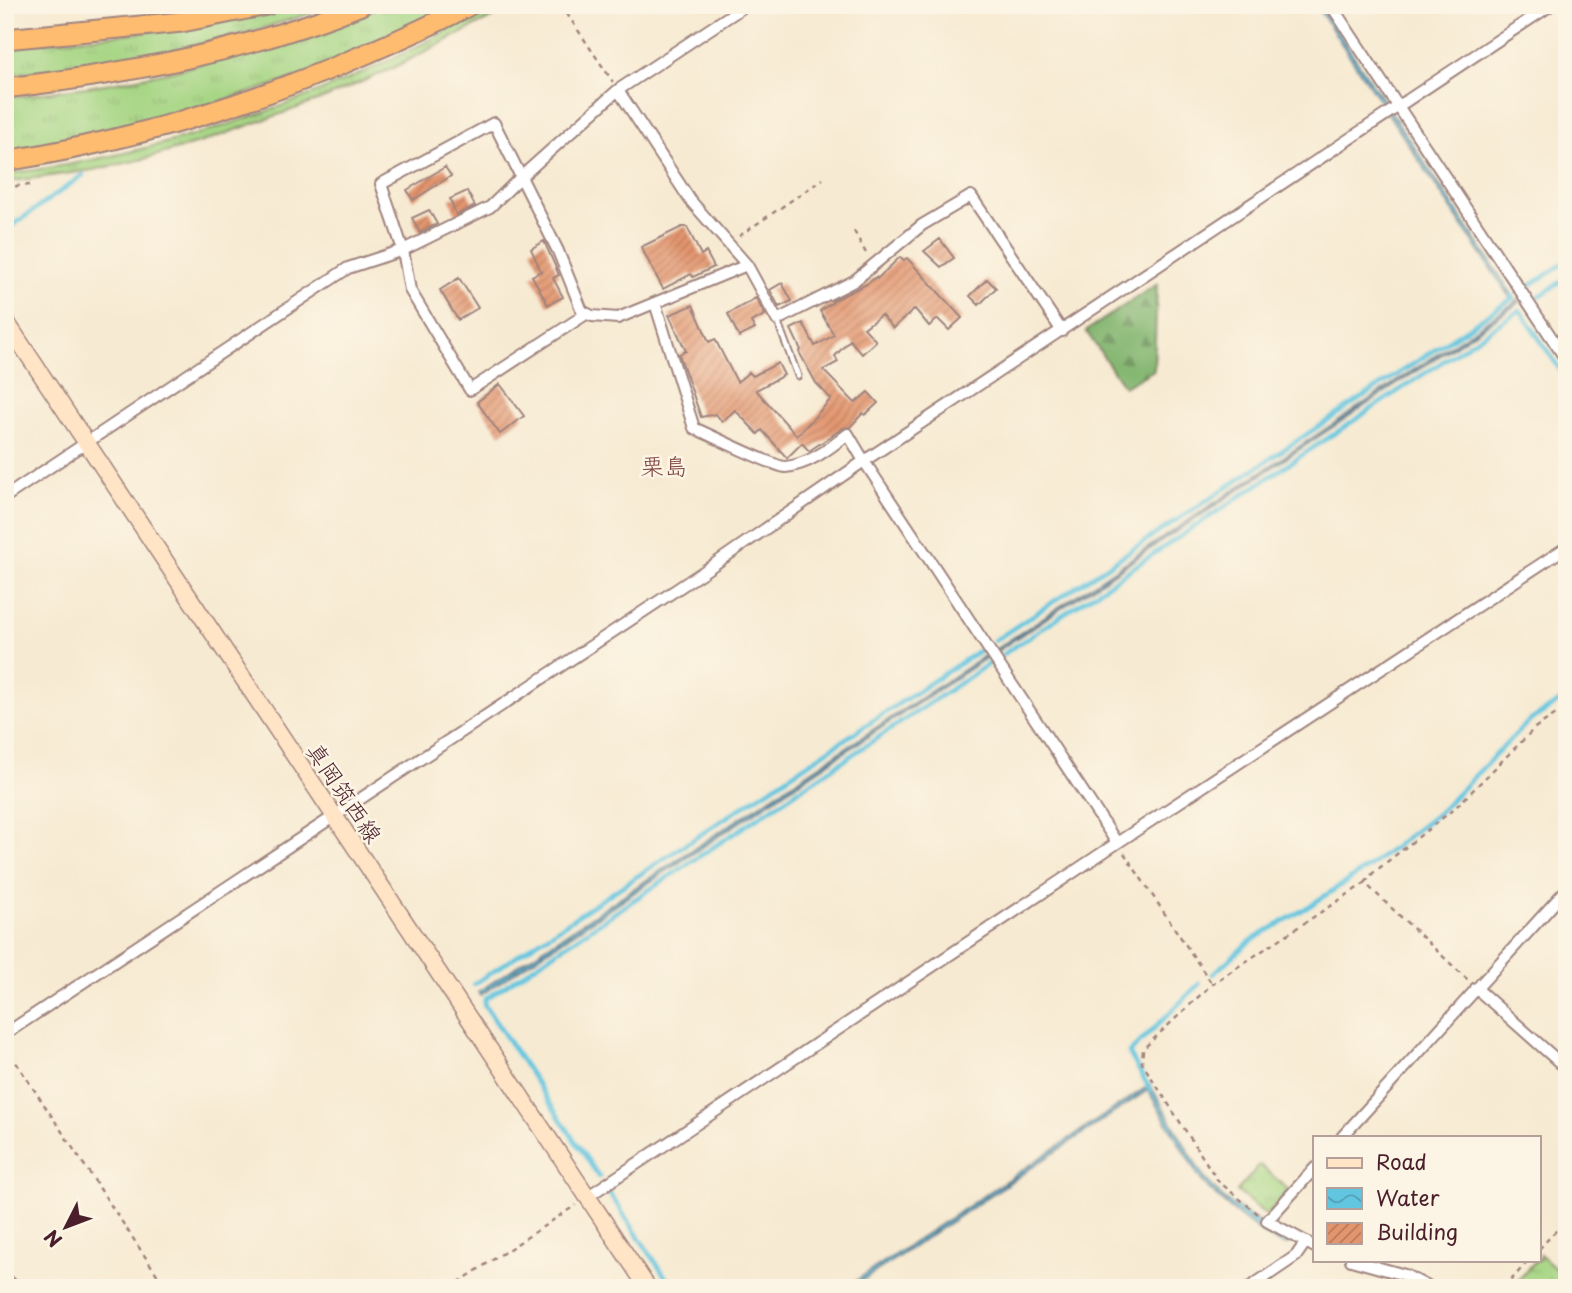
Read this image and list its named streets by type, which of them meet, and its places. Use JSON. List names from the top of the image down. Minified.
{"streets":{"main road":["真岡筑西線"]},"districts":["栗島"],"legend":["Road","Water","Building"],"north":"bottom left"}
